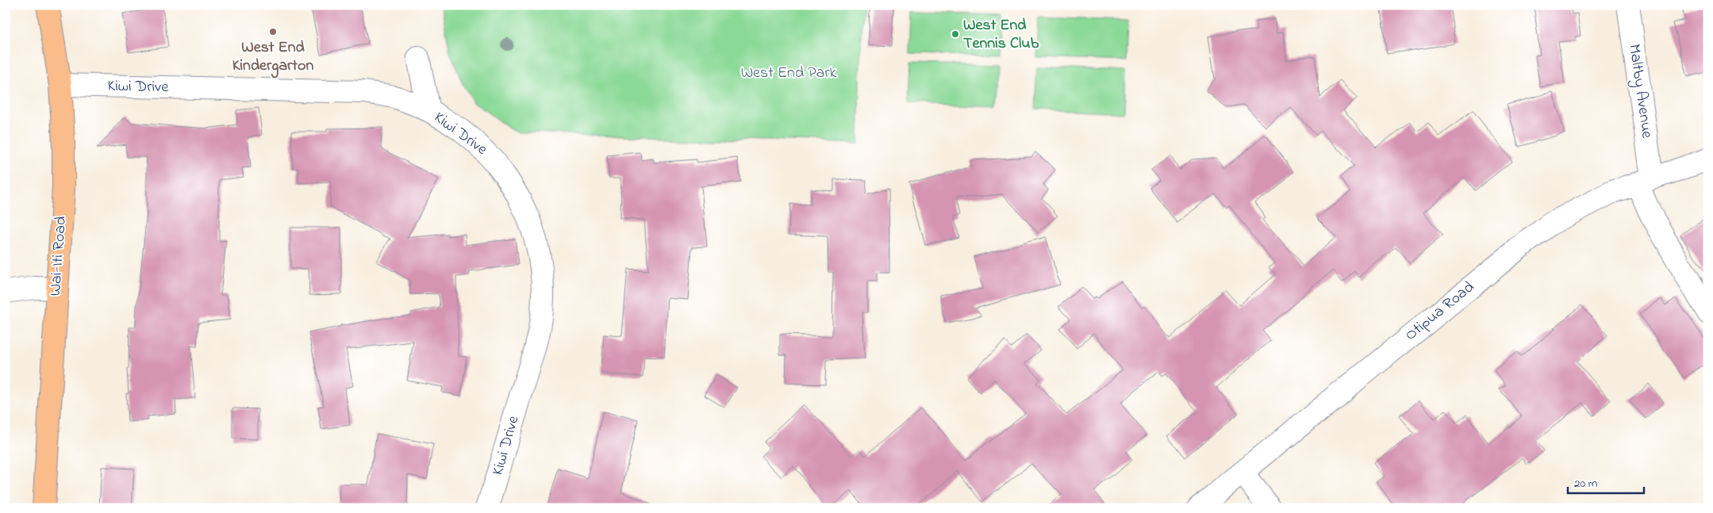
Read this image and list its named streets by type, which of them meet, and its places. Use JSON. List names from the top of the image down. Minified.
{"streets":{"main road":["Wai-Iti Road"],"street":["Kiwi Drive","Maltby Avenue","Otipua Road"]},"crossings":[["Kiwi Drive","Wai-Iti Road"],["Maltby Avenue","Otipua Road"]],"parks":["West End Park"],"places":["West End Kindergarton","West End Tennis Club"],"scale_bar":"20 m"}
